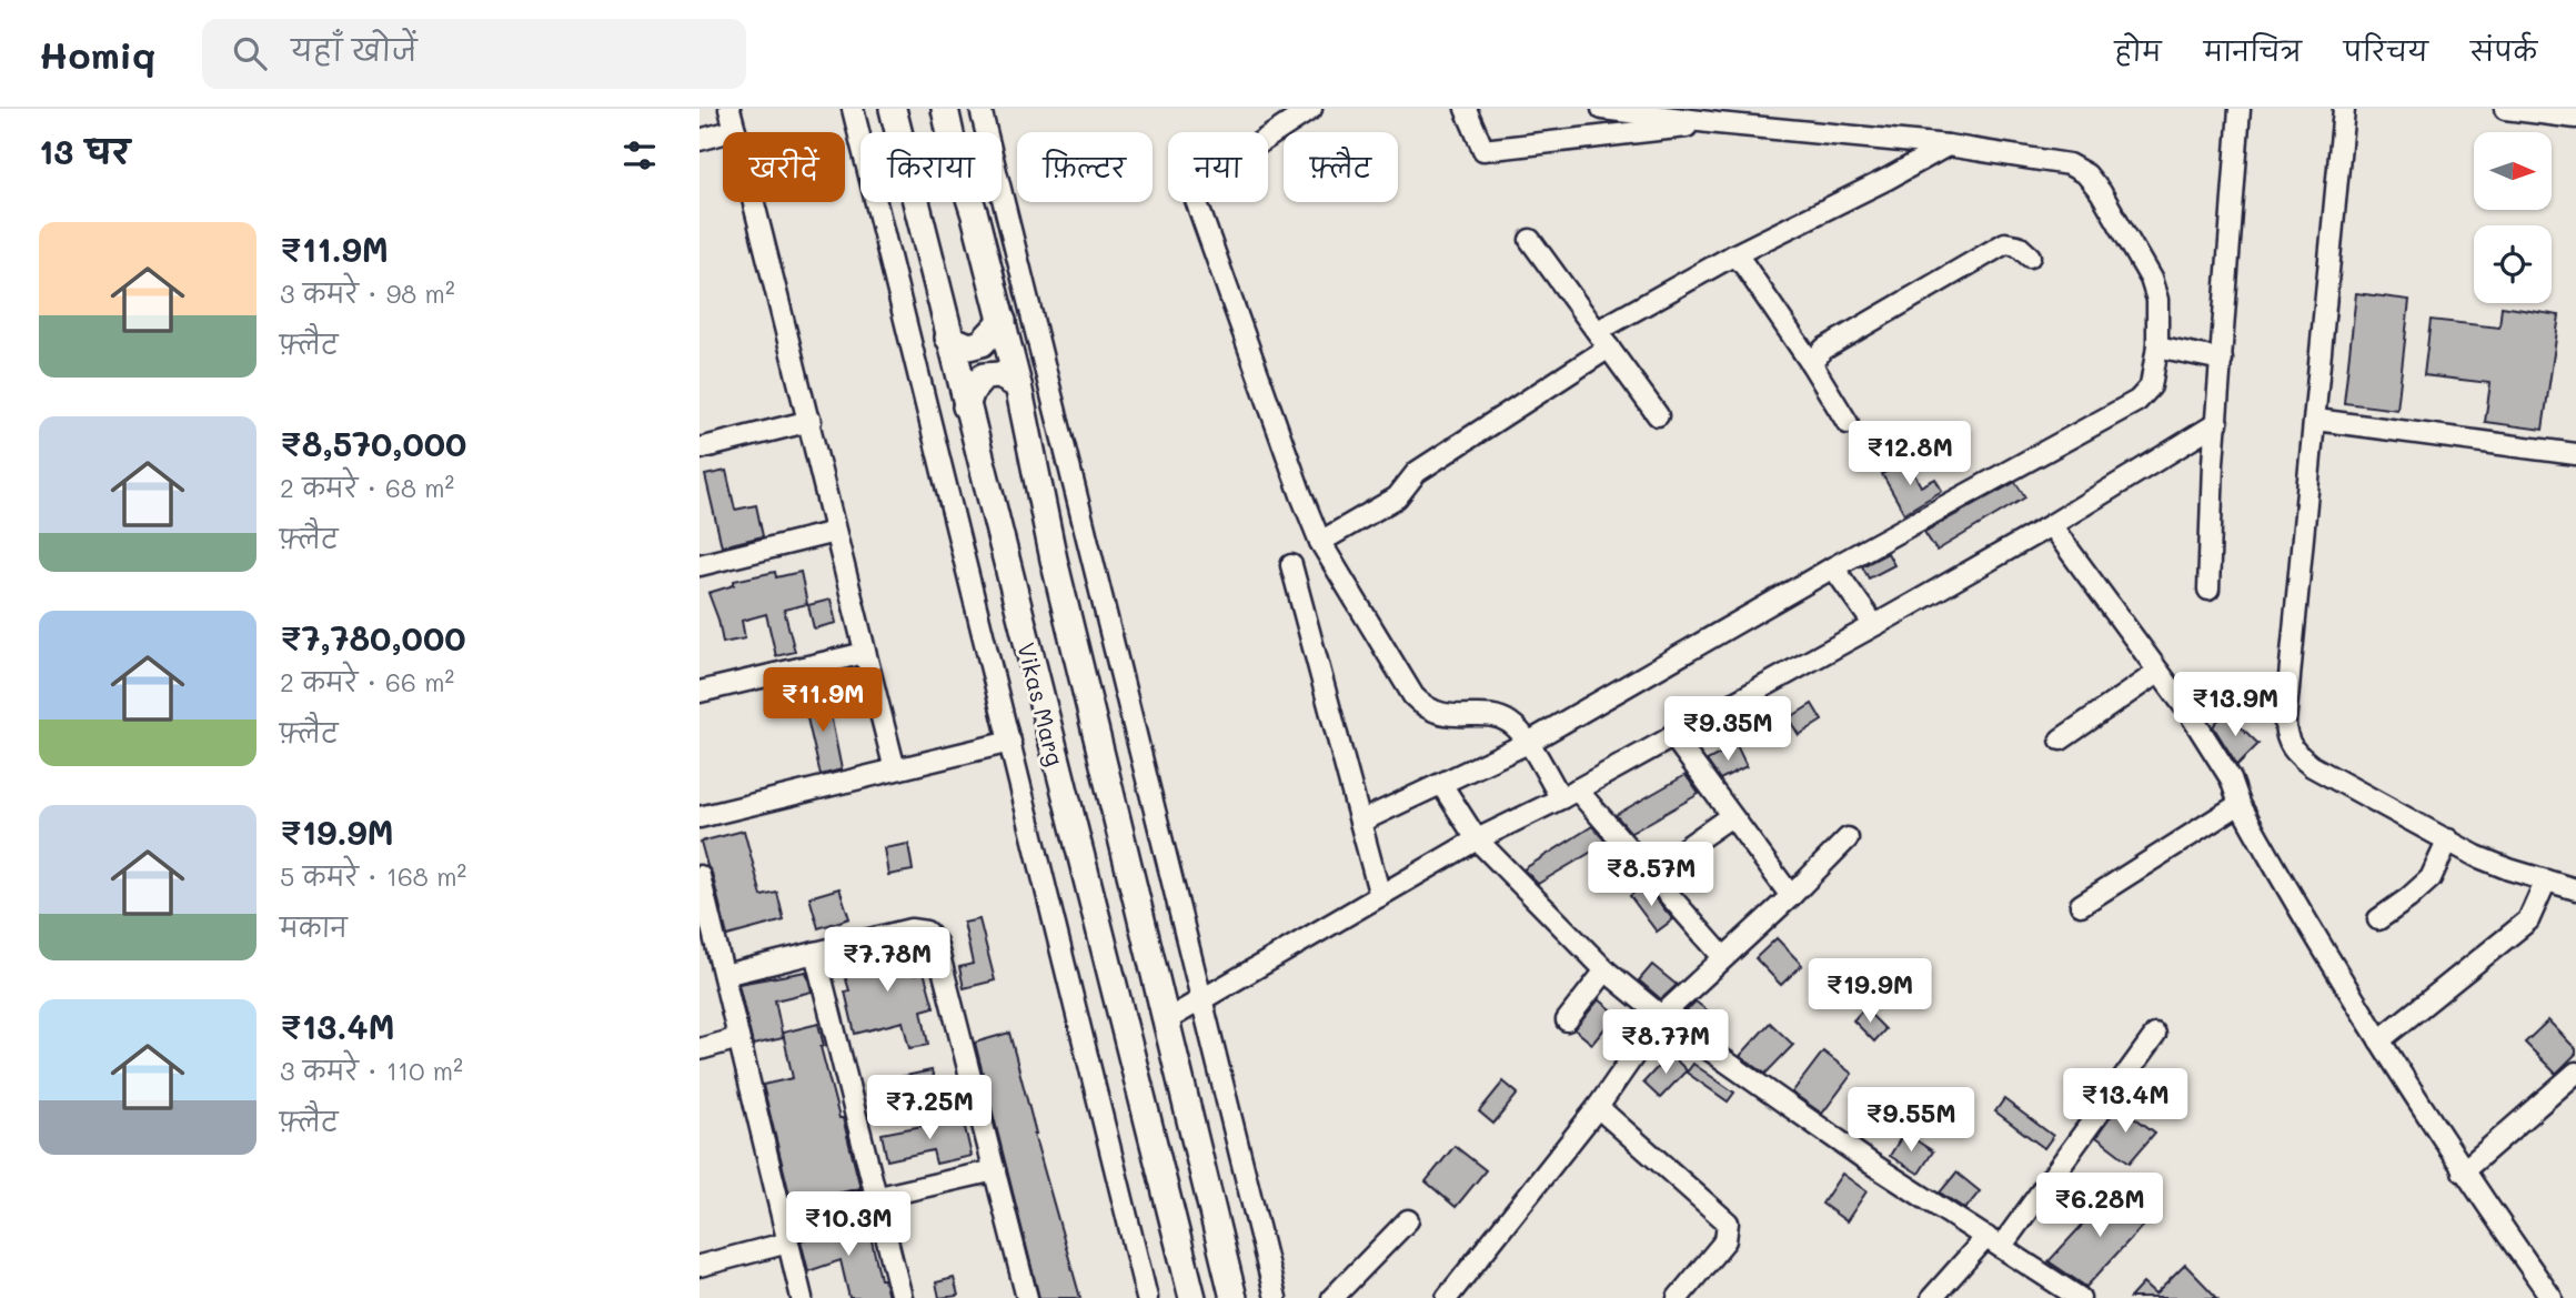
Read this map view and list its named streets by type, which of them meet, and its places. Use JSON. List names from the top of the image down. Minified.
{"streets":{"main road":["Vikas Marg"]},"north":"right","page":{"header":"Homiq","search":"यहाँ खोजें","nav":["होम","मानचित्र","परिचय","संपर्क"],"heading":"13 घर","chip":["खरीदें","किराया","फ़िल्टर","नया","फ़्लैट"],"list":[{"name":"₹11.9M","note":"3 कमरे · 98 m² · फ़्लैट"},{"name":"₹8,570,000","note":"2 कमरे · 68 m² · फ़्लैट"},{"name":"₹7,780,000","note":"2 कमरे · 66 m² · फ़्लैट"},{"name":"₹19.9M","note":"5 कमरे · 168 m² · मकान"},{"name":"₹13.4M","note":"3 कमरे · 110 m² · फ़्लैट"}],"price":["₹12.8M","₹11.9M","₹13.9M","₹9.35M","₹8.57M","₹7.78M","₹19.9M","₹8.77M","₹13.4M","₹7.25M","₹9.55M","₹6.28M","₹10.3M"]}}
